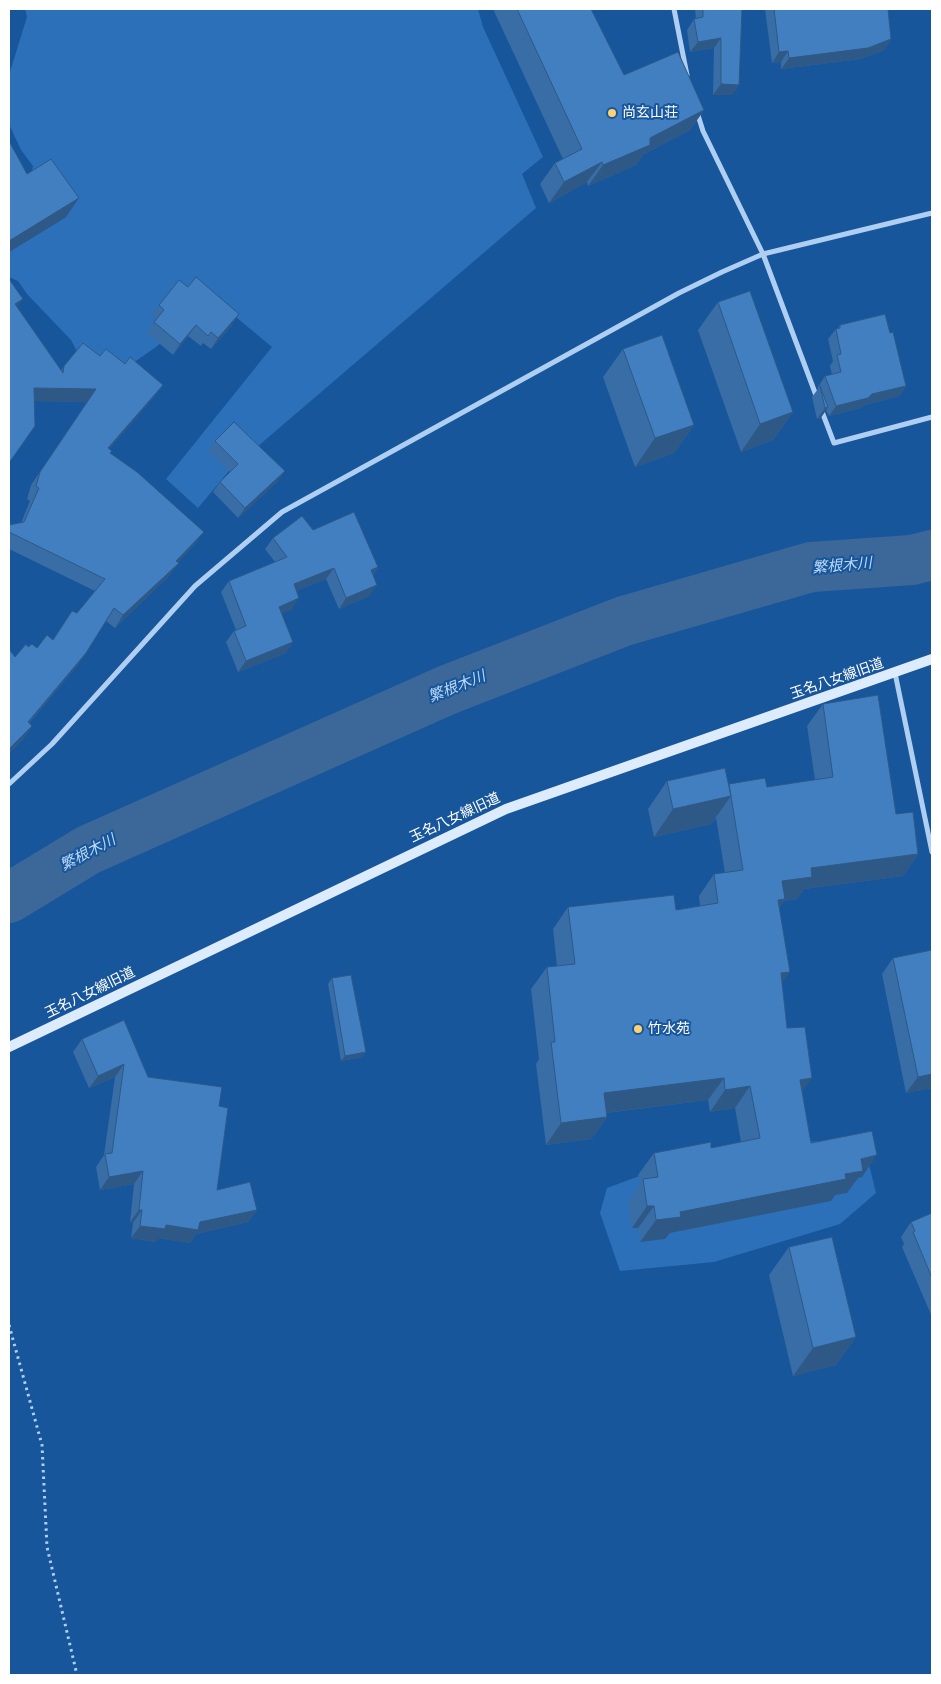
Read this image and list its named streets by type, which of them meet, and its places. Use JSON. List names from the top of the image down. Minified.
{"streets":{"street":["玉名八女線旧道"]},"water":["繁根木川"],"places":["尚玄山荘","竹水苑"]}
